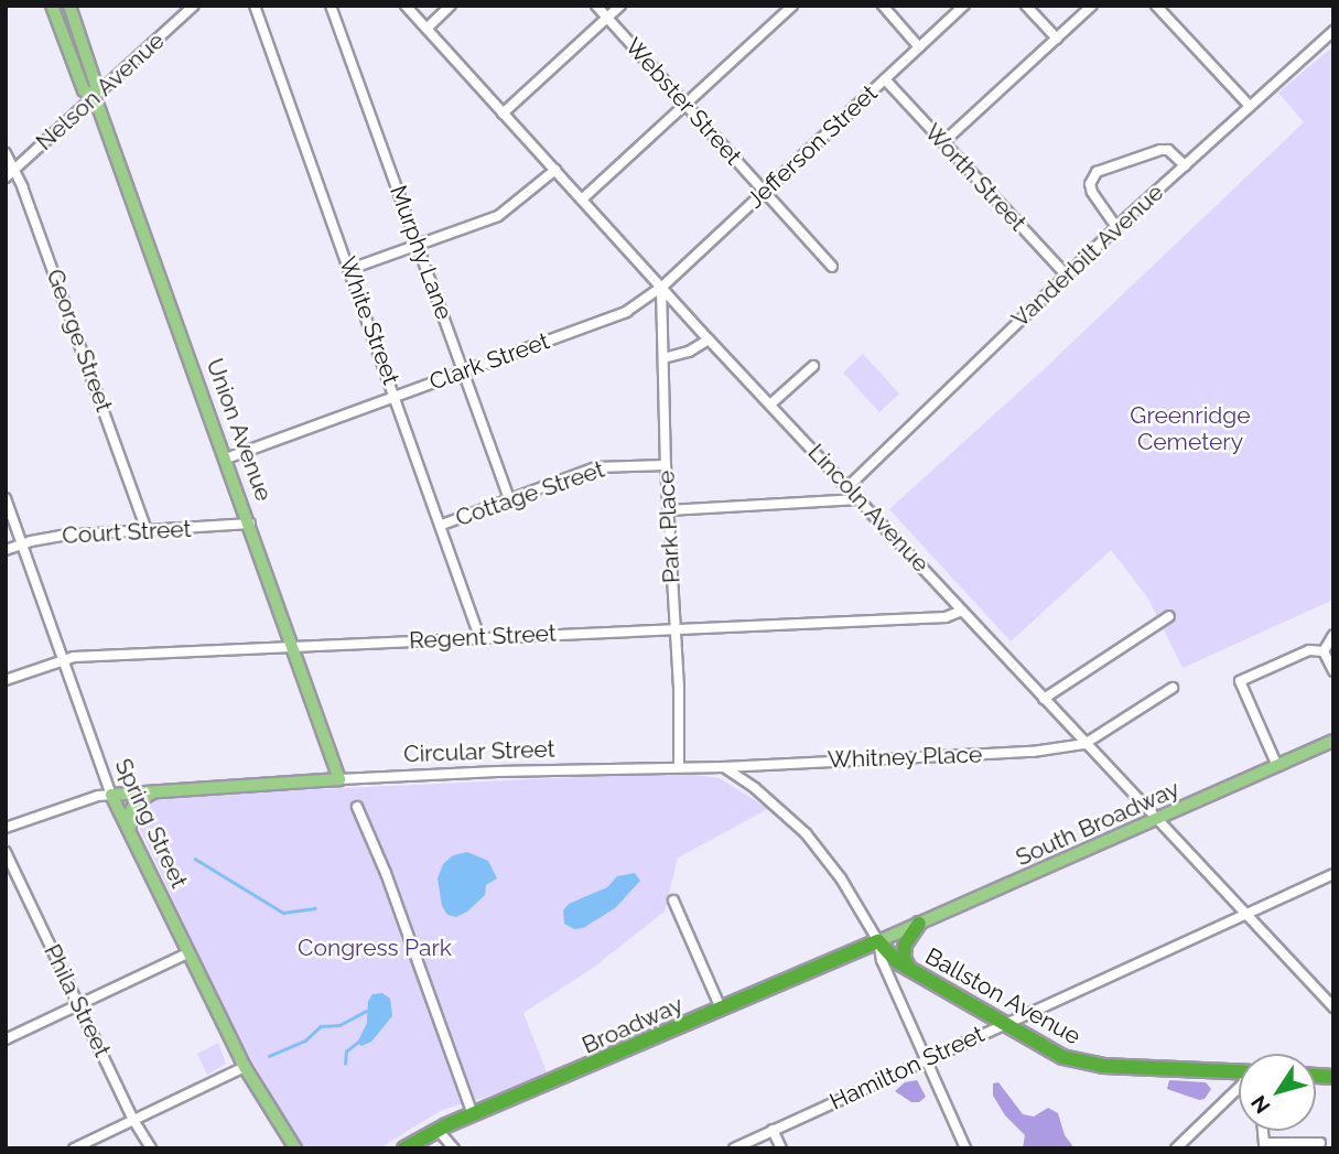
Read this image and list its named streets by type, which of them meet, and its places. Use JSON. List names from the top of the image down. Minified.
{"streets":{"highway":["Ballston Avenue","Broadway"],"main road":["Union Avenue","Circular Street","Spring Street","South Broadway"],"street":["Nelson Avenue","Webster Street","Jefferson Street","Worth Street","Murphy Lane","Vanderbilt Avenue","White Street","George Street","Clark Street","Cottage Street","Lincoln Avenue","Park Place","Court Street","Regent Street","Whitney Place","Phila Street","Hamilton Street"]},"crossings":[["Nelson Avenue","George Street"],["Nelson Avenue","Union Avenue"],["Webster Street","Jefferson Street"],["Jefferson Street","Worth Street"],["Jefferson Street","Clark Street"],["Jefferson Street","Lincoln Avenue"],["Jefferson Street","Park Place"],["Worth Street","Vanderbilt Avenue"],["Murphy Lane","Clark Street"],["Murphy Lane","Cottage Street"],["Vanderbilt Avenue","Lincoln Avenue"],["White Street","Clark Street"],["White Street","Cottage Street"],["White Street","Regent Street"],["George Street","Court Street"],["Clark Street","Union Avenue"],["Clark Street","Lincoln Avenue"],["Clark Street","Park Place"],["Union Avenue","Court Street"],["Union Avenue","Regent Street"],["Union Avenue","Circular Street"],["Cottage Street","Park Place"],["Lincoln Avenue","Park Place"],["Lincoln Avenue","Regent Street"],["Lincoln Avenue","Whitney Place"],["Lincoln Avenue","South Broadway"],["Lincoln Avenue","Hamilton Street"],["Park Place","Regent Street"],["Park Place","Circular Street"],["Court Street","Spring Street"],["Regent Street","Spring Street"],["Circular Street","Whitney Place"],["Circular Street","Spring Street"],["South Broadway","Ballston Avenue"],["South Broadway","Broadway"],["Ballston Avenue","Broadway"],["Ballston Avenue","Hamilton Street"]],"parks":["Greenridge Cemetery","Congress Park"],"north":"bottom left"}
